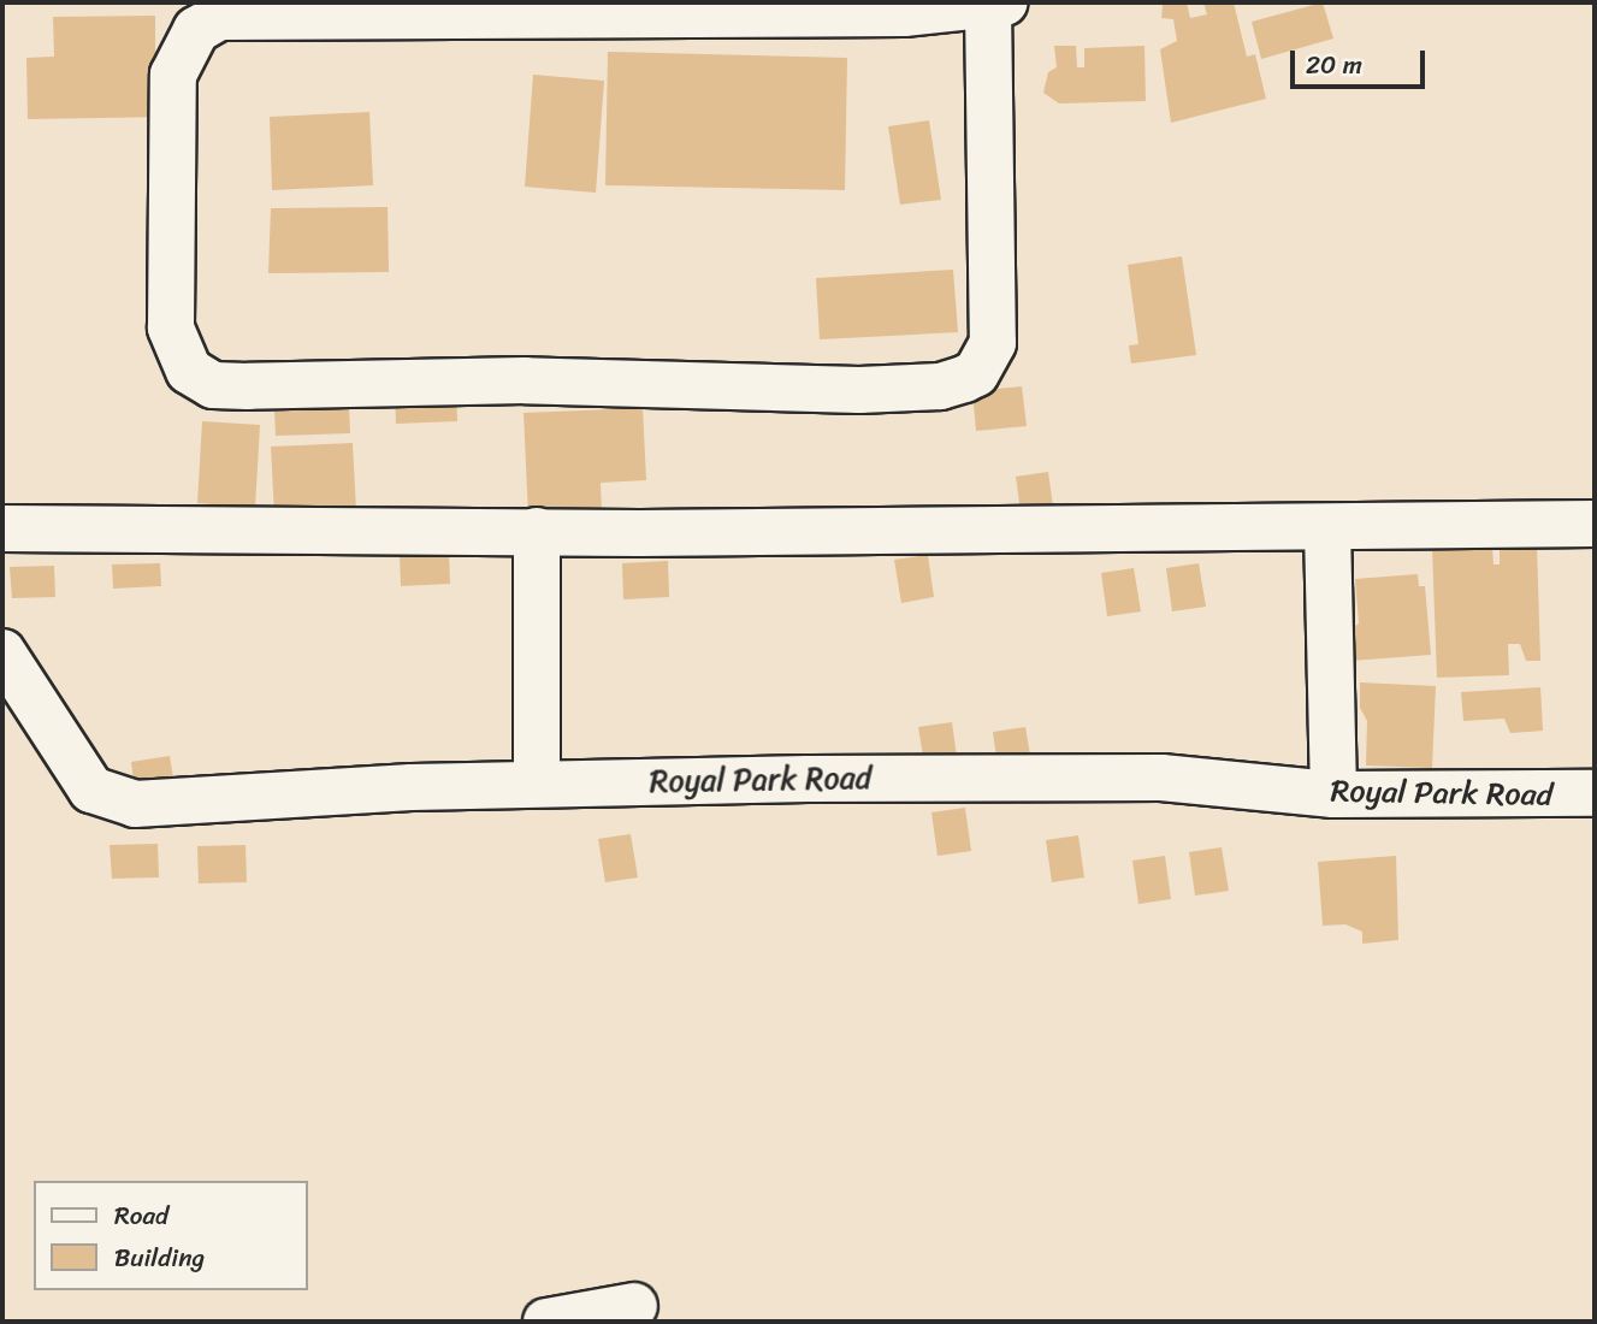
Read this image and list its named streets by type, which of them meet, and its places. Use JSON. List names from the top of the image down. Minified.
{"streets":{"street":["Royal Park Road"]},"legend":["Road","Building"],"scale_bar":"20 m"}
